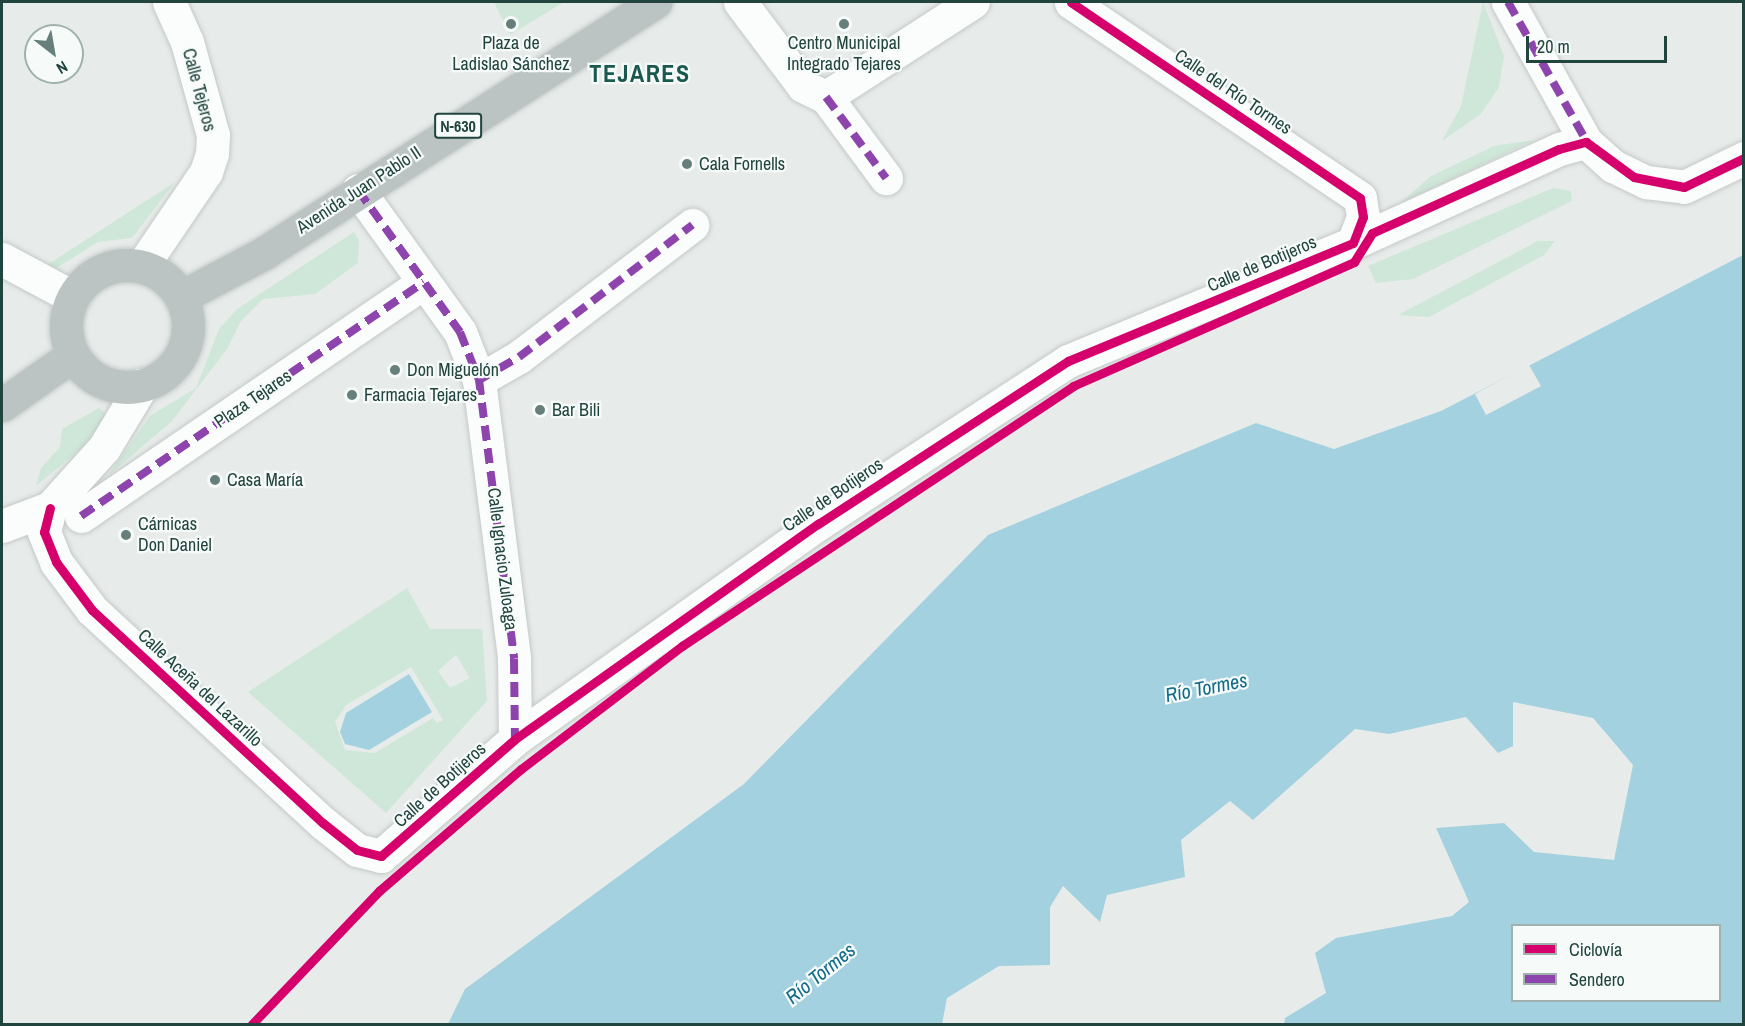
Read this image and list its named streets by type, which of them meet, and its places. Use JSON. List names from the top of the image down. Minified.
{"streets":{"highway":["N-630","Avenida Juan Pablo II"],"street":["Calle Tejeros","Calle del Río Tormes","Calle de Botijeros","Plaza Tejares","Calle Ignacio Zuloaga","Calle Aceña del Lazarillo"]},"crossings":[["Calle Tejeros","Avenida Juan Pablo II"],["Calle del Río Tormes","Calle de Botijeros"],["Avenida Juan Pablo II","Calle Ignacio Zuloaga"],["Calle de Botijeros","Calle Ignacio Zuloaga"],["Calle de Botijeros","Calle Aceña del Lazarillo"],["Plaza Tejares","Calle Ignacio Zuloaga"]],"districts":["TEJARES"],"water":["Río Tormes"],"places":["Plaza de Ladislao Sánchez","Centro Municipal Integrado Tejares","Cala Fornells","Don Miguelón","Farmacia Tejares","Bar Bili","Casa María","Cárnicas Don Daniel"],"legend":["Ciclovía","Sendero"],"scale_bar":"20 m","north":"bottom right"}
